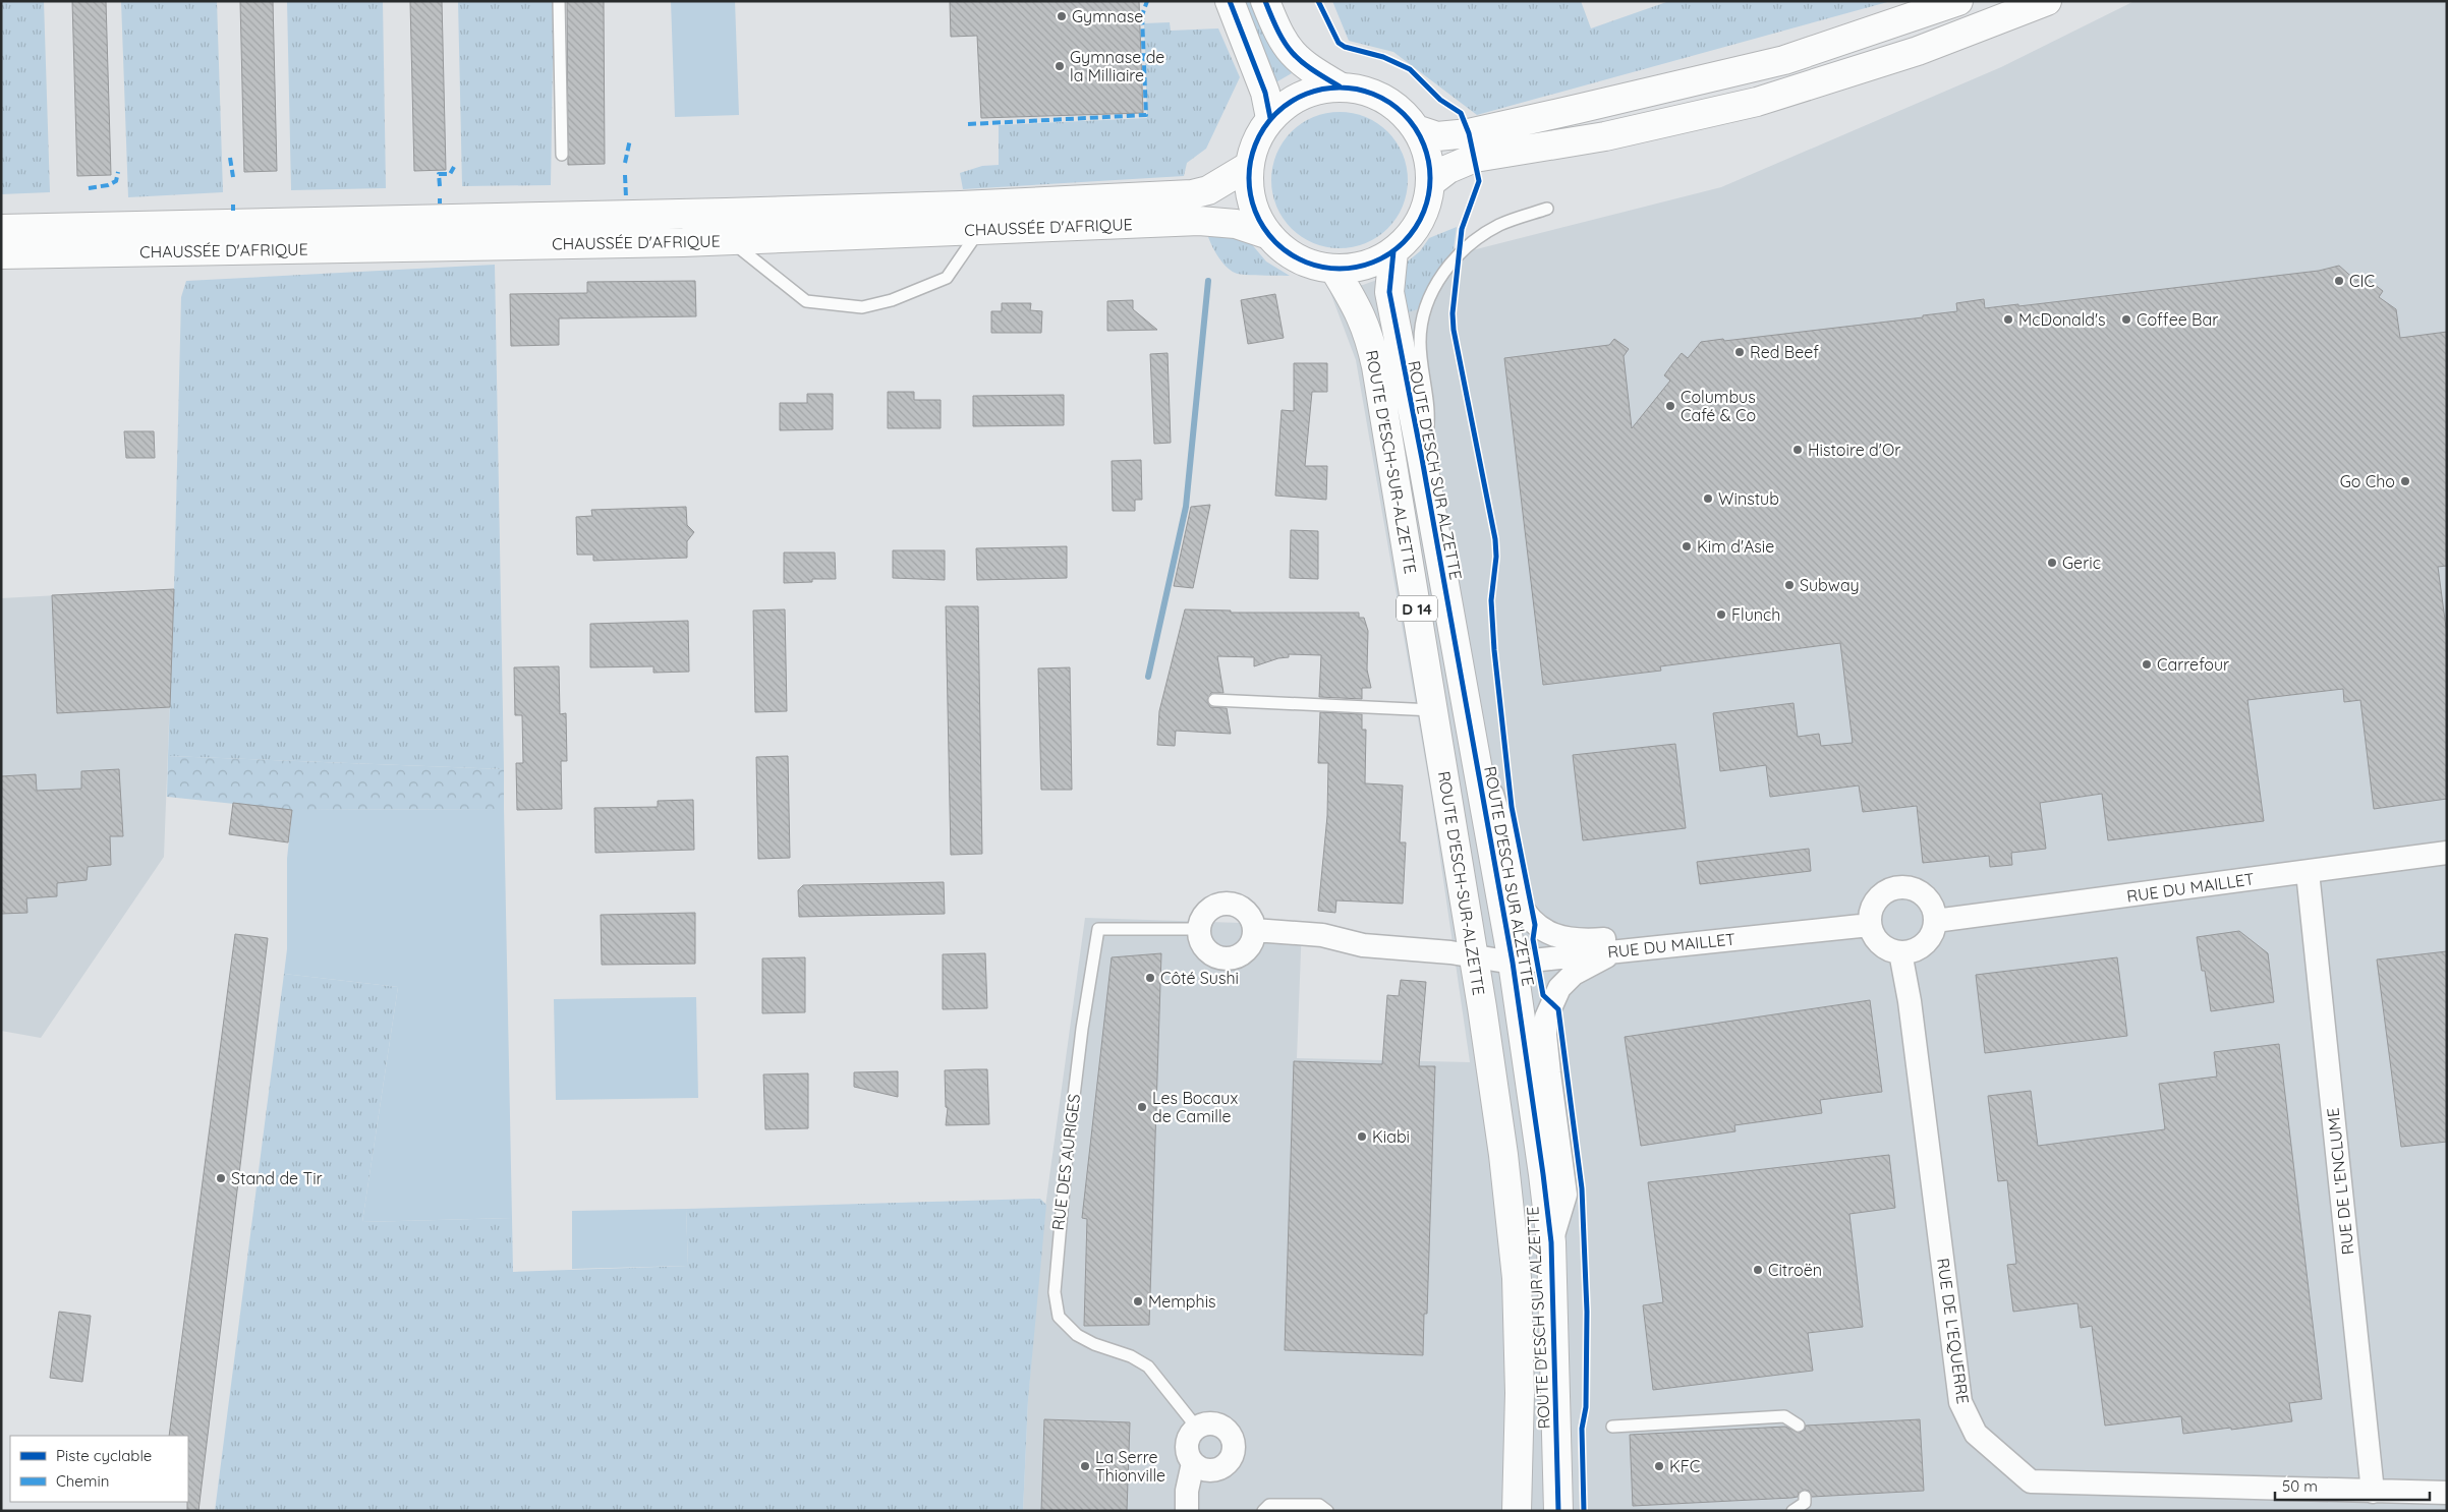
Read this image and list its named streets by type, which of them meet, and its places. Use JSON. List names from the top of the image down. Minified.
{"streets":{"main road":["CHAUSSÉE D'AFRIQUE","ROUTE D'ESCH-SUR-ALZETTE","ROUTE D'ESCH SUR ALZETTE","D 14"],"street":["RUE DU MAILLET","RUE DE L'ENCLUME","RUE DE L'EQUERRE"],"lane":["RUE DES AURIGES"]},"crossings":[["CHAUSSÉE D'AFRIQUE","ROUTE D'ESCH-SUR-ALZETTE"],["CHAUSSÉE D'AFRIQUE","ROUTE D'ESCH SUR ALZETTE"],["ROUTE D'ESCH-SUR-ALZETTE","ROUTE D'ESCH SUR ALZETTE"],["ROUTE D'ESCH-SUR-ALZETTE","RUE DU MAILLET"],["ROUTE D'ESCH SUR ALZETTE","RUE DU MAILLET"],["RUE DU MAILLET","RUE DE L'ENCLUME"],["RUE DU MAILLET","RUE DE L'EQUERRE"],["RUE DE L'ENCLUME","RUE DE L'EQUERRE"]],"places":["Gymnase","Gymnase de la Milliaire","CIC","McDonald's","Coffee Bar","Red Beef","Columbus Café & Co","Histoire d'Or","Go Cho","Winstub","Kim d'Asie","Geric","Subway","Flunch","Carrefour","Côté Sushi","Les Bocaux de Camille","Kiabi","Stand de Tir","Citroën","Memphis","La Serre Thionville","KFC"],"legend":["Piste cyclable","Chemin"],"scale_bar":"50 m"}
